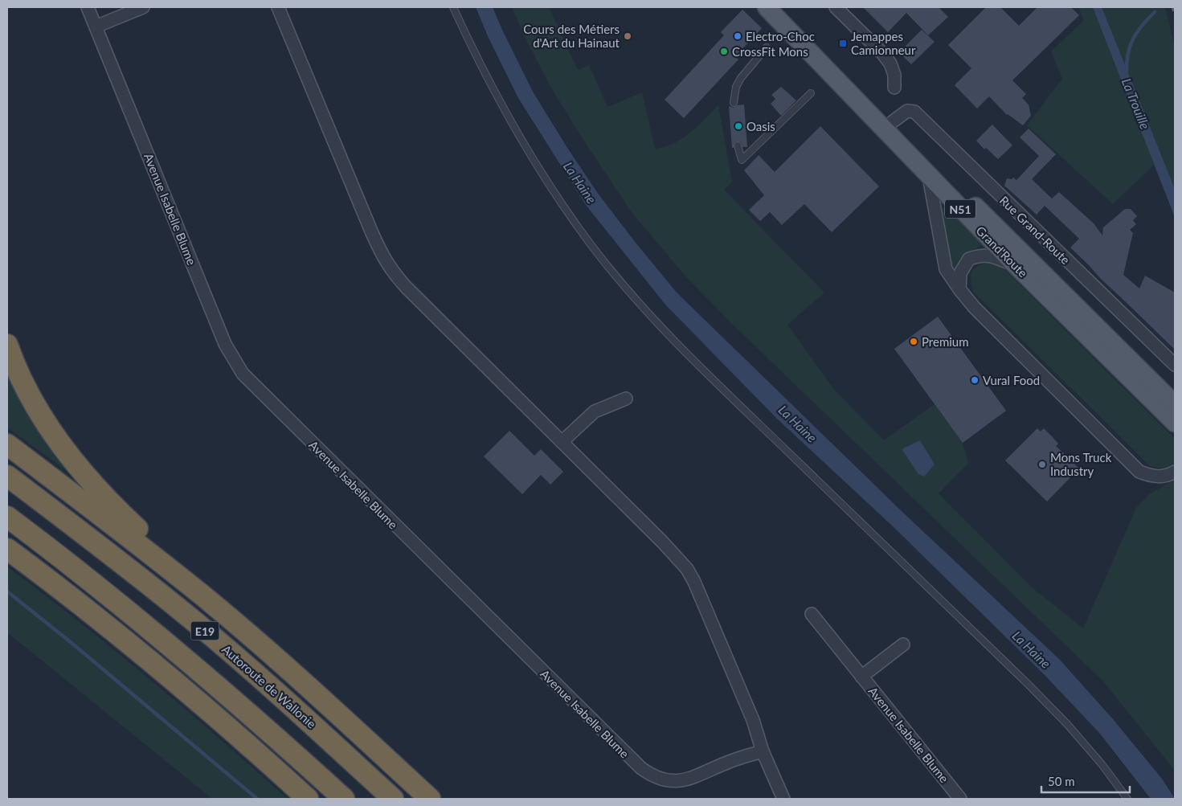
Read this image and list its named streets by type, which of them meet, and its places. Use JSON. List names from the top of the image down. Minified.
{"streets":{"highway":["E19","Autoroute de Wallonie"],"main road":["N51","Grand'Route"],"street":["Avenue Isabelle Blume","Rue Grand-Route"]},"crossings":[["Rue Grand-Route","Grand'Route"]],"water":["La Trouille","La Haine"],"places":{"other":["Cours des Métiers d'Art du Hainaut","Electro-Choc","CrossFit Mons","Oasis","Premium","Vural Food","Mons Truck Industry"],"transit":["Jemappes Camionneur"]},"scale_bar":"50 m"}
